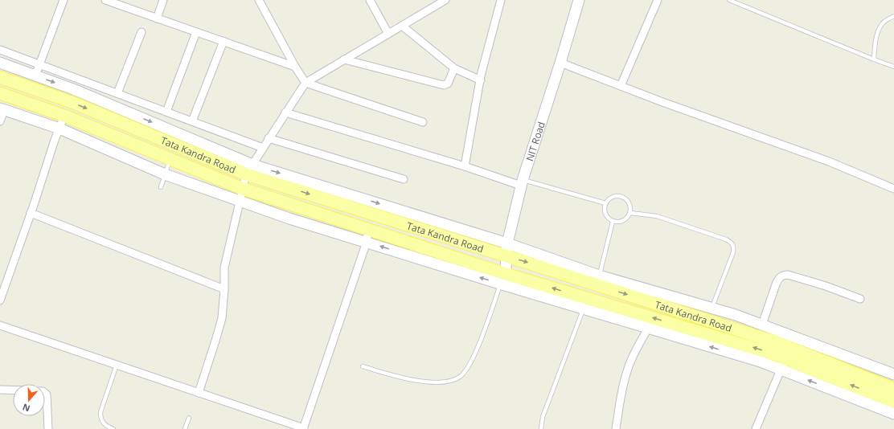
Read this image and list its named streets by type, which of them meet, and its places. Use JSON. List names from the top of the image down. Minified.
{"streets":{"main road":["Tata Kandra Road"],"street":["NIT Road"]},"crossings":[["NIT Road","Tata Kandra Road"]],"north":"bottom"}
